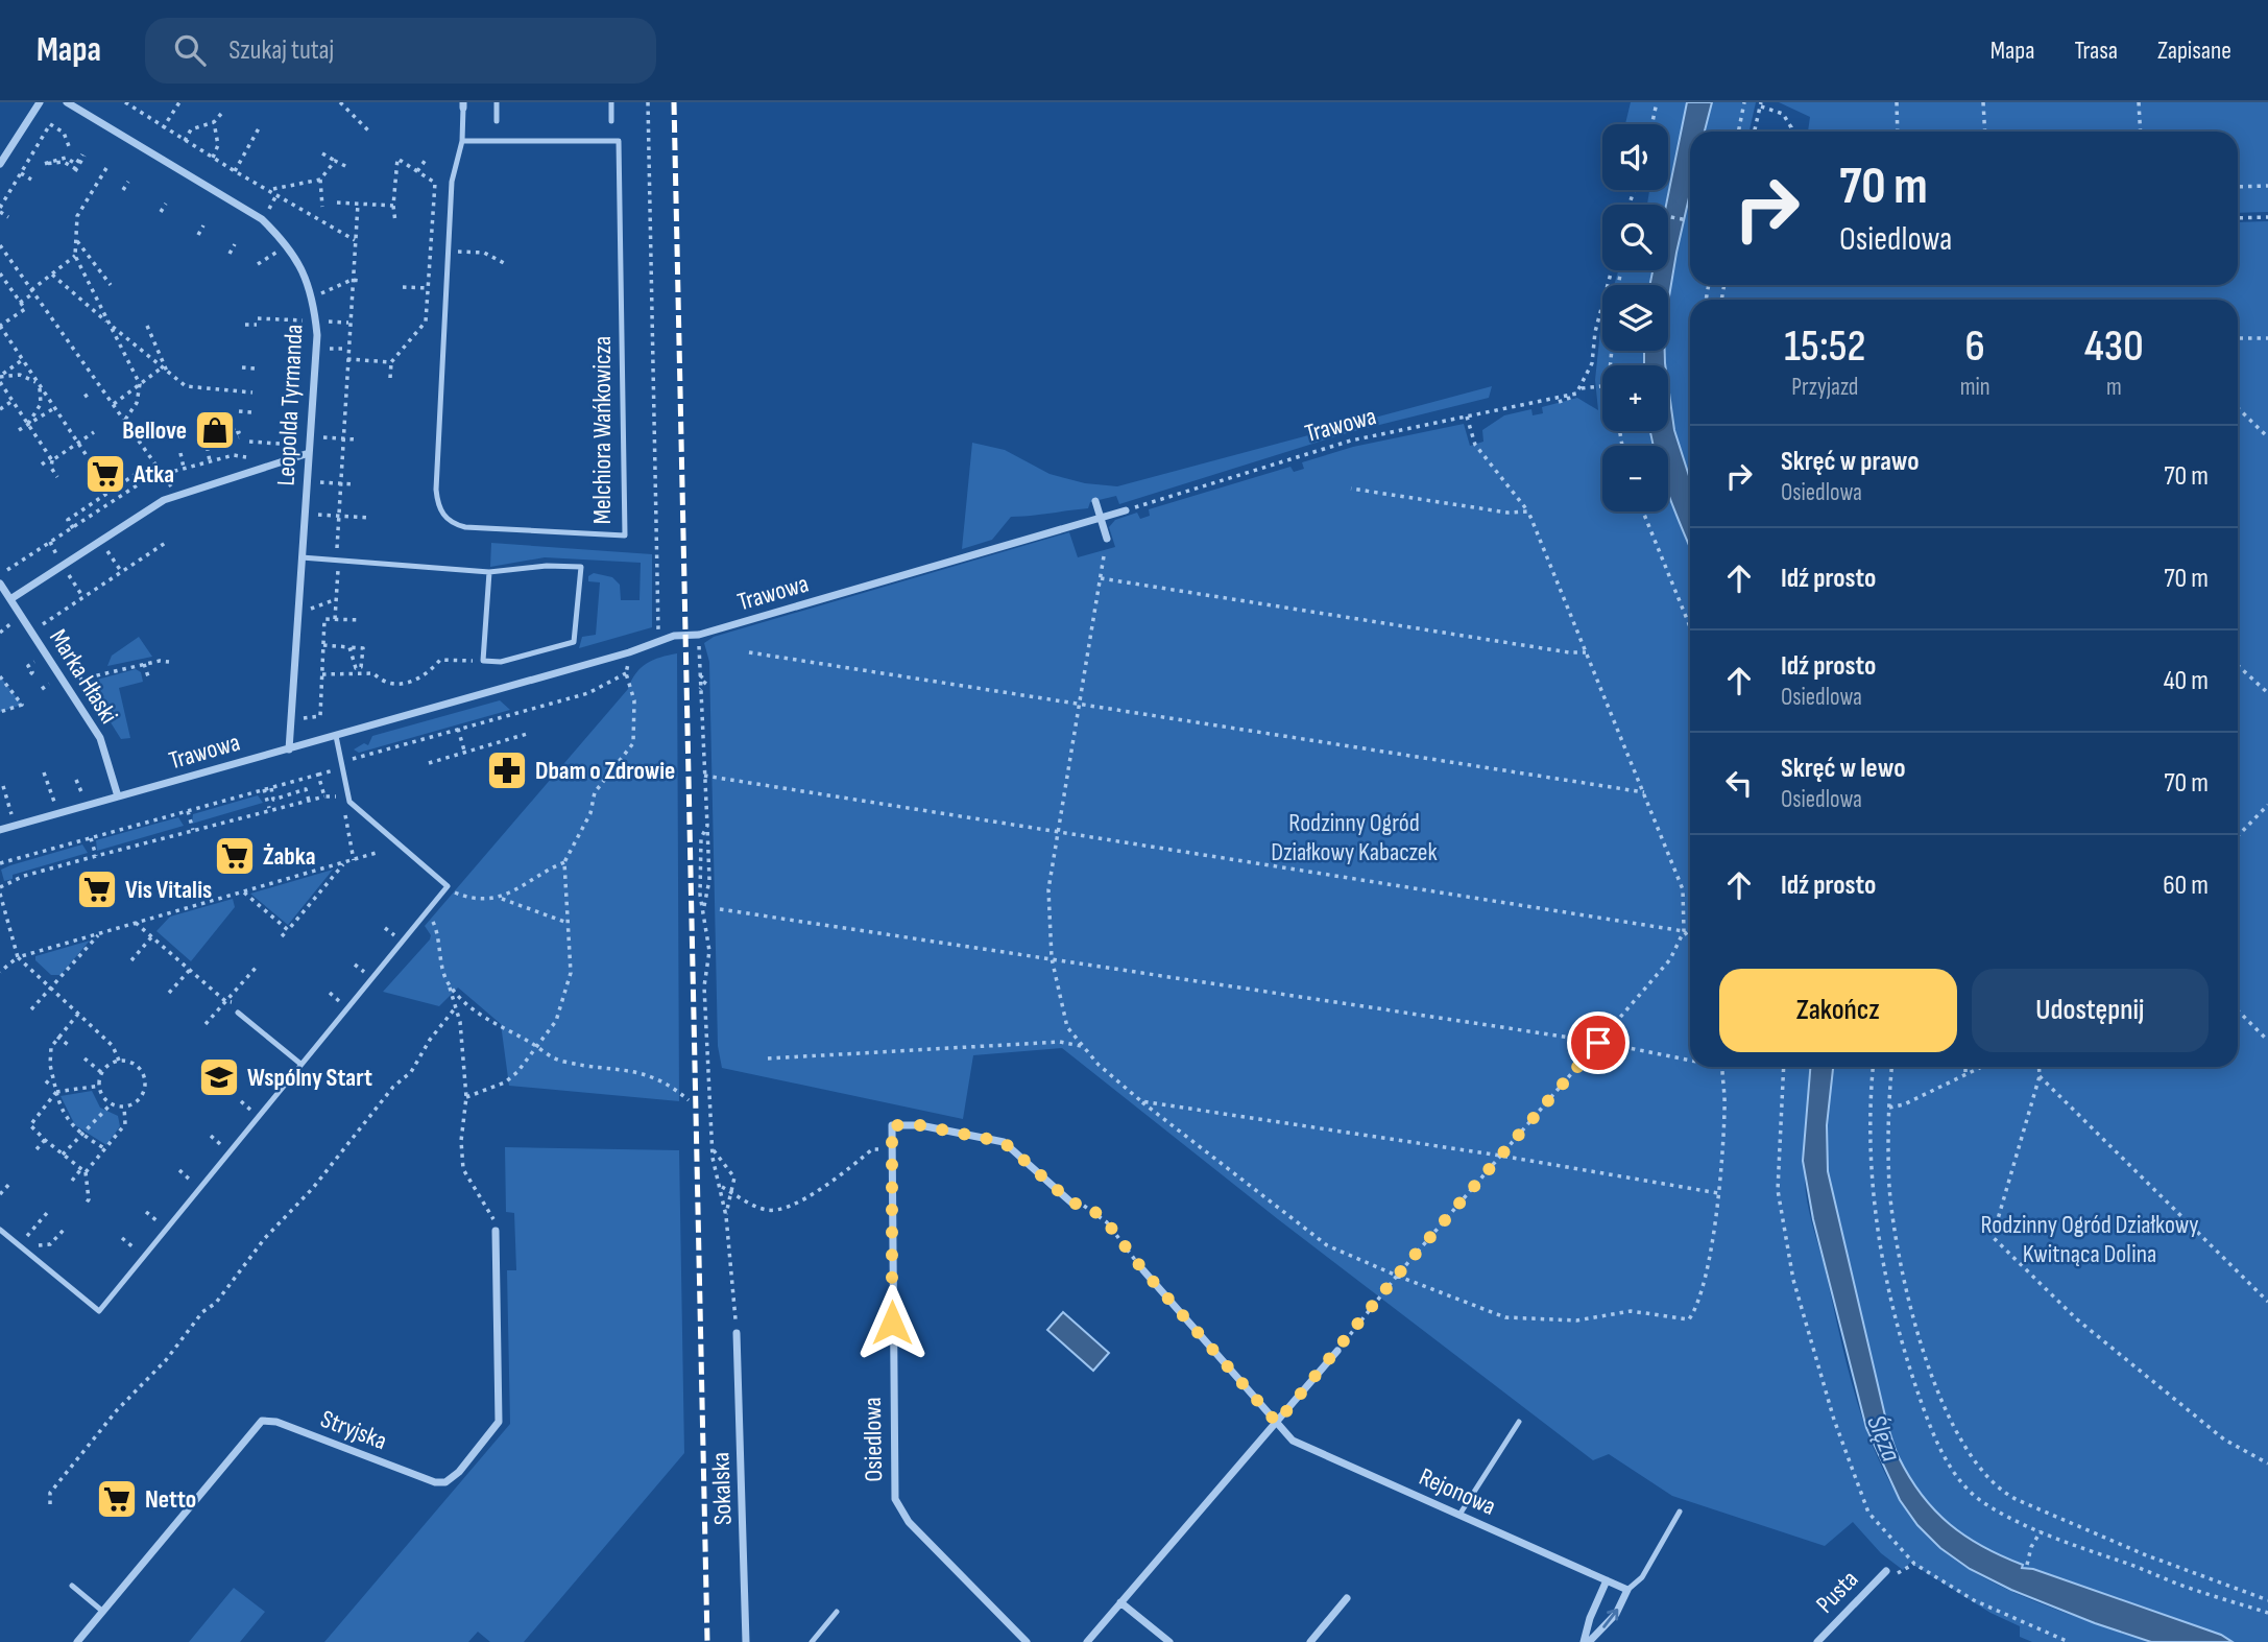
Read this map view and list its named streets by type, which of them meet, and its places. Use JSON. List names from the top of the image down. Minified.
{"streets":{"street":["Leopolda Tyrmanda","Trawowa","Marka Hłaski","Stryjska","Osiedlowa","Sokalska","Rejonowa","Pusta"],"lane":["Melchiora Wańkowicza"]},"crossings":[["Leopolda Tyrmanda","Trawowa"],["Trawowa","Marka Hłaski"]],"water":["Ślęza"],"parks":["Rodzinny Ogród Działkowy Kabaczek","Rodzinny Ogród Działkowy Kwitnąca Dolina"],"places":{"shop":["Bellove"],"supermarket":["Atka","Żabka","Vis Vitalis","Netto"],"pharmacy":["Dbam o Zdrowie"],"school or university":["Wspólny Start"]},"page":{"header":"Mapa","search":"Szukaj tutaj","nav":["Mapa","Trasa","Zapisane"],"map_buttons":["+","−"],"turn":["70 m","Osiedlowa"],"eta":["15:52","Przyjazd","6","min","430","m"],"list":[{"name":"Skręć w prawo","note":"Osiedlowa","value":"70 m"},{"name":"Idź prosto","value":"70 m"},{"name":"Idź prosto","note":"Osiedlowa","value":"40 m"},{"name":"Skręć w lewo","note":"Osiedlowa","value":"70 m"},{"name":"Idź prosto","value":"60 m"}],"buttons":["Zakończ","Udostępnij"]}}
